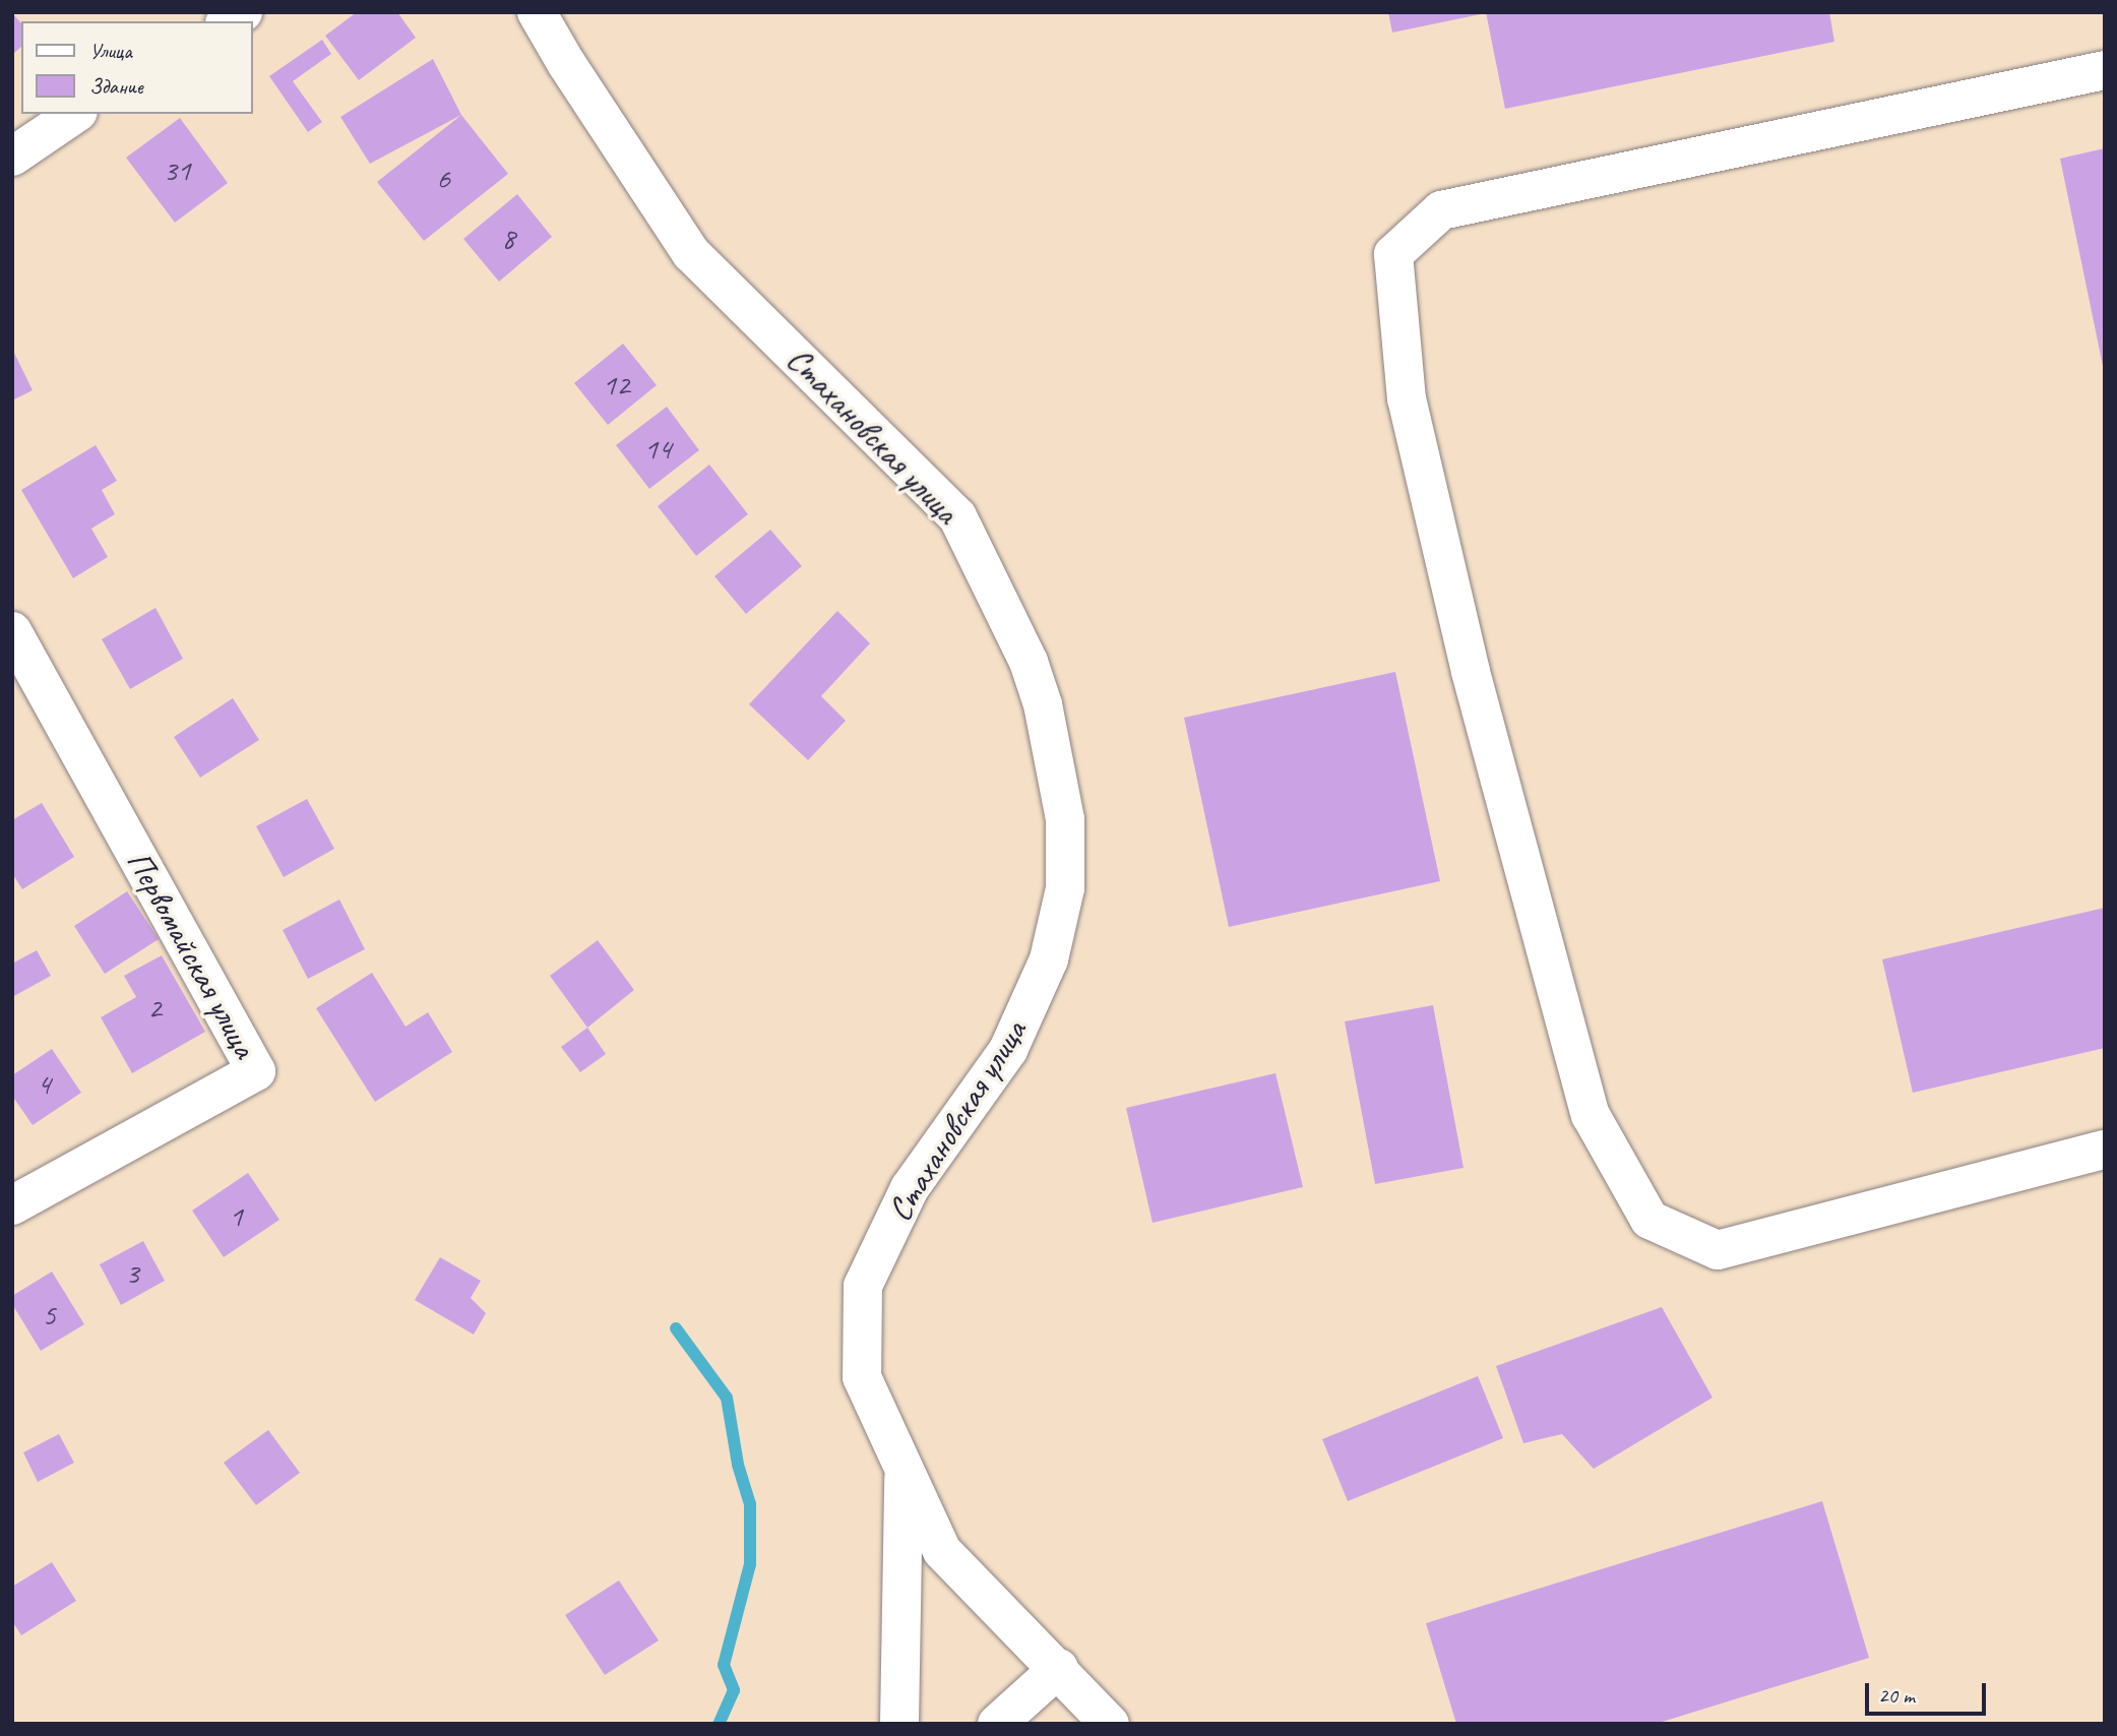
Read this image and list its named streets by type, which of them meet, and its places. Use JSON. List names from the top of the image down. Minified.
{"streets":{"street":["Стахановская улица","Первомайская улица"]},"house_numbers":["31","6","8","12","14","2","4","1","3","5"],"legend":["Улица","Здание"],"scale_bar":"20 m"}
